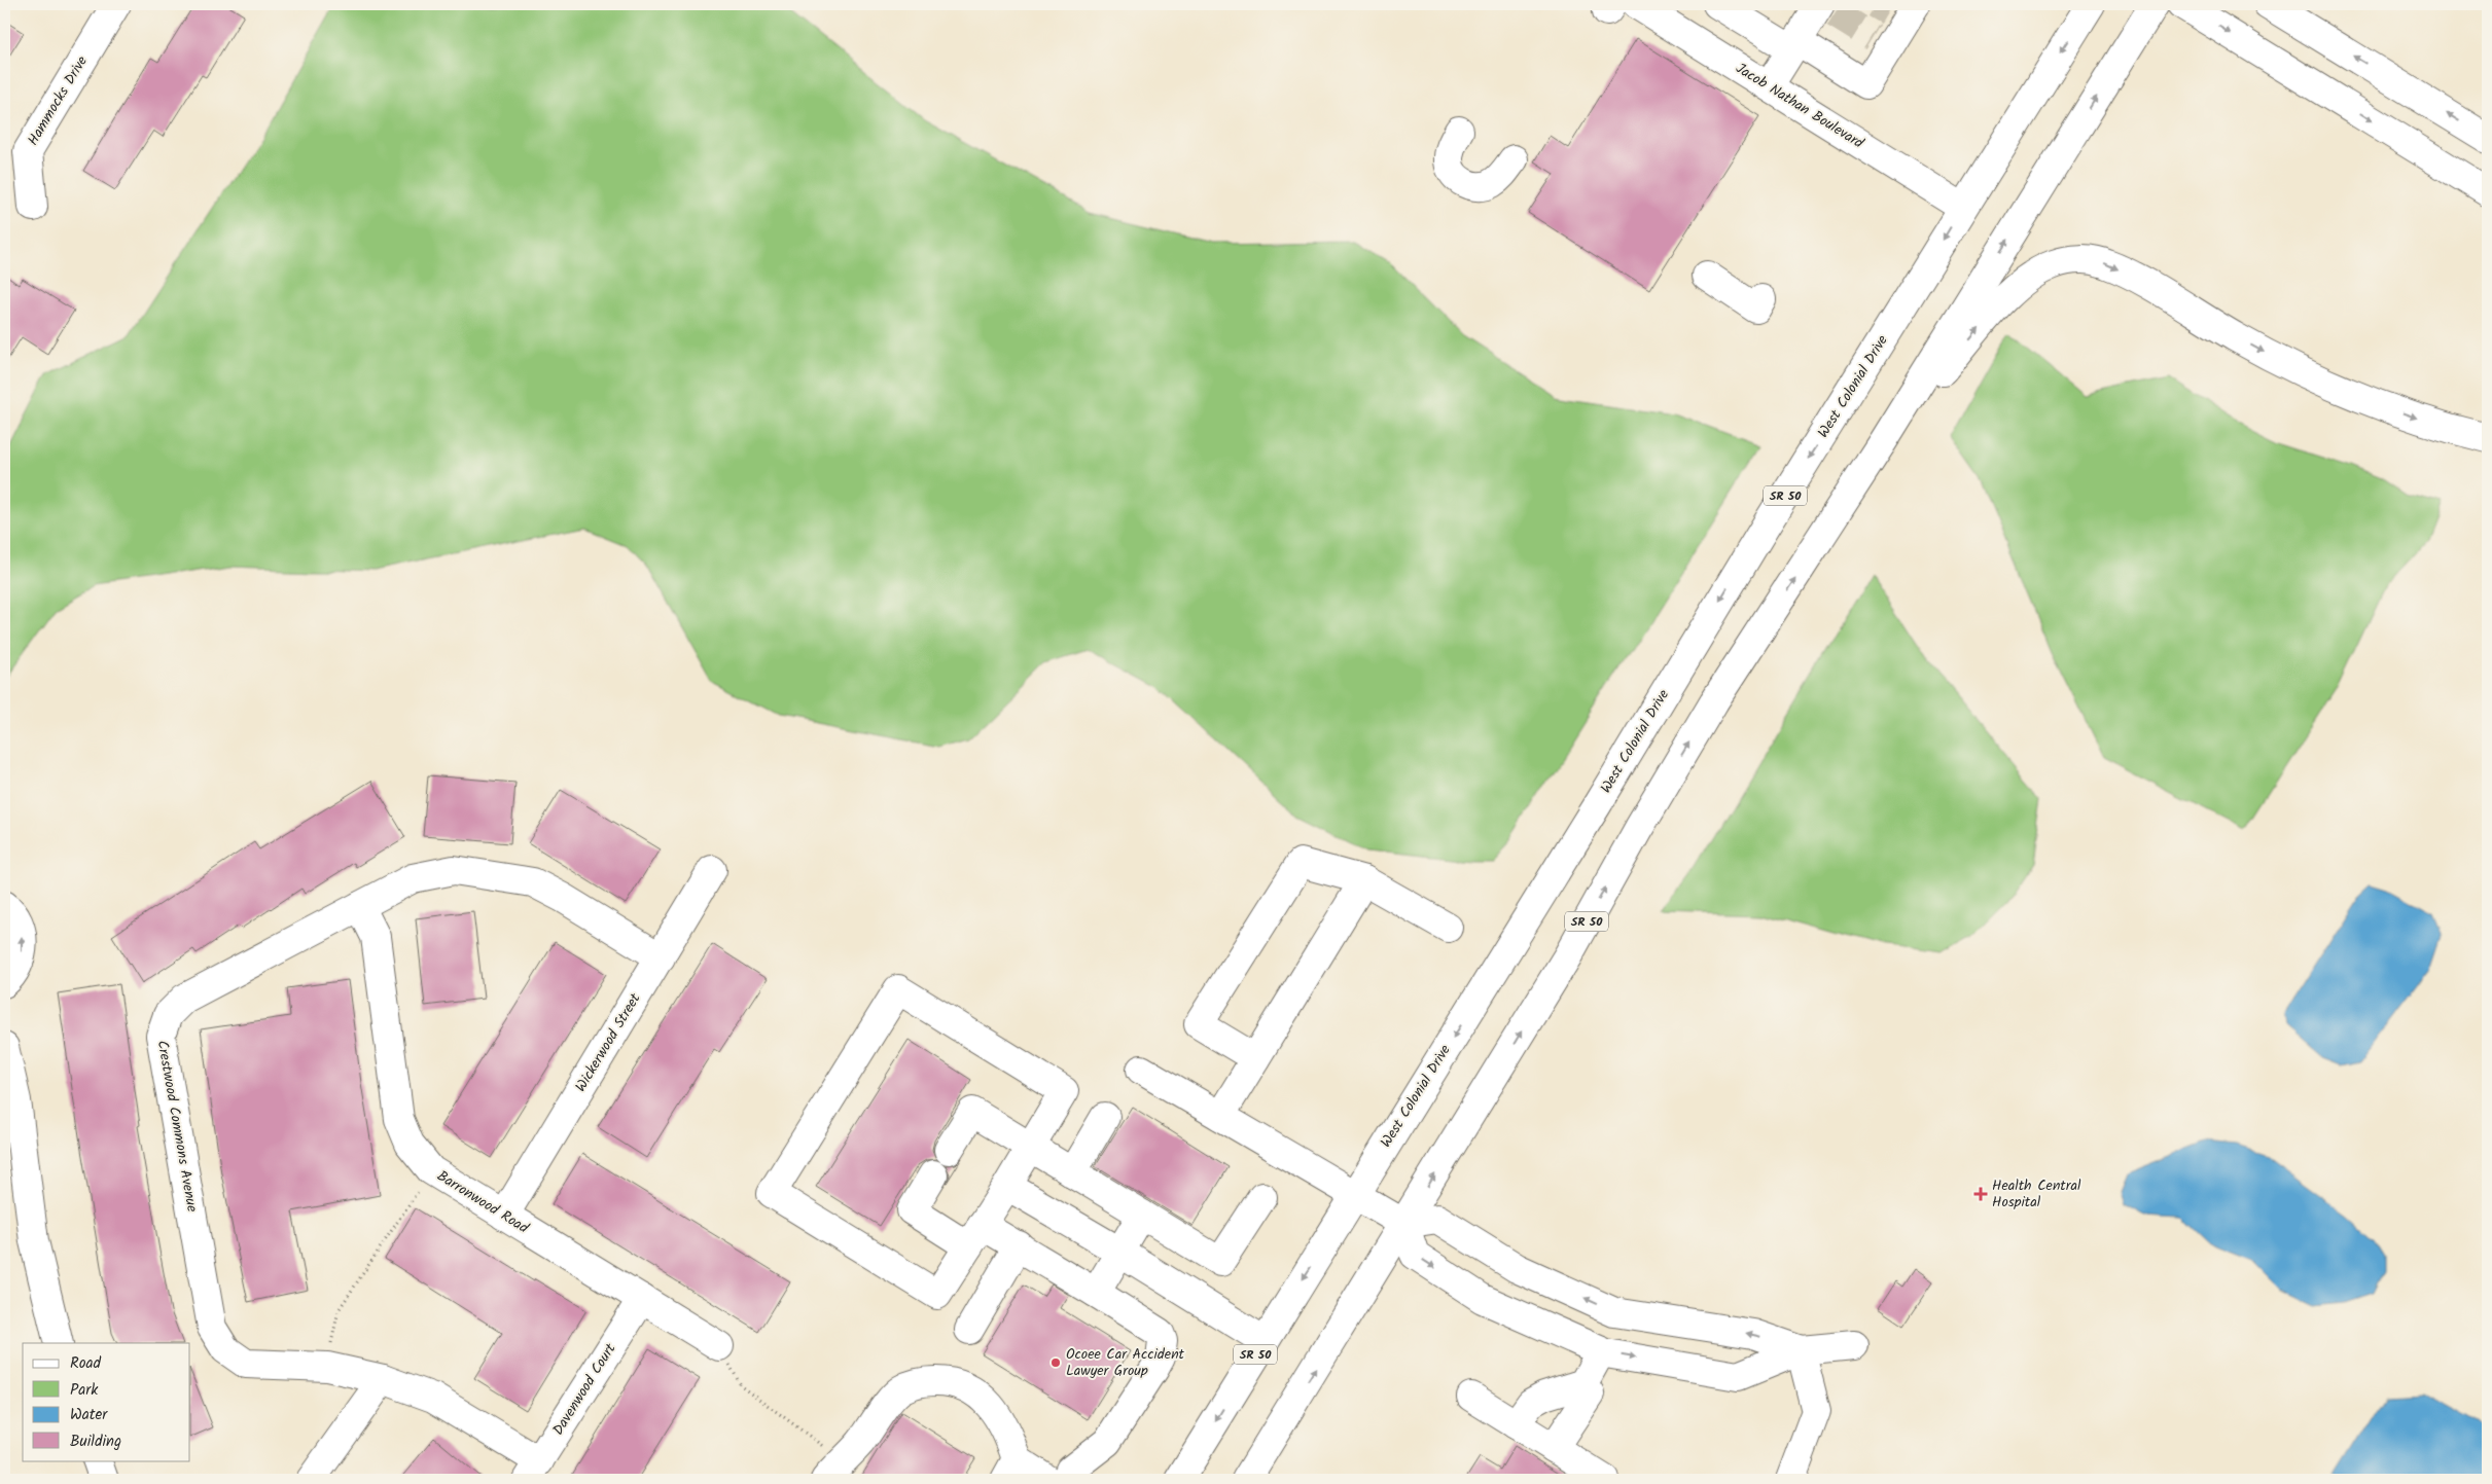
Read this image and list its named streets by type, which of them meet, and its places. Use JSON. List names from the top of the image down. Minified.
{"streets":{"main road":["Hammocks Drive","Jacob Nathan Boulevard","West Colonial Drive","SR 50","Wickerwood Street","Crestwood Commons Avenue","Barronwood Road","Davenwood Court"]},"crossings":[["Jacob Nathan Boulevard","West Colonial Drive"],["Wickerwood Street","Crestwood Commons Avenue"],["Wickerwood Street","Barronwood Road"],["Crestwood Commons Avenue","Barronwood Road"],["Crestwood Commons Avenue","Davenwood Court"],["Barronwood Road","Davenwood Court"]],"places":{"health":["Health Central Hospital"],"other":["Ocoee Car Accident Lawyer Group"]},"legend":["Road","Park","Water","Building"]}
